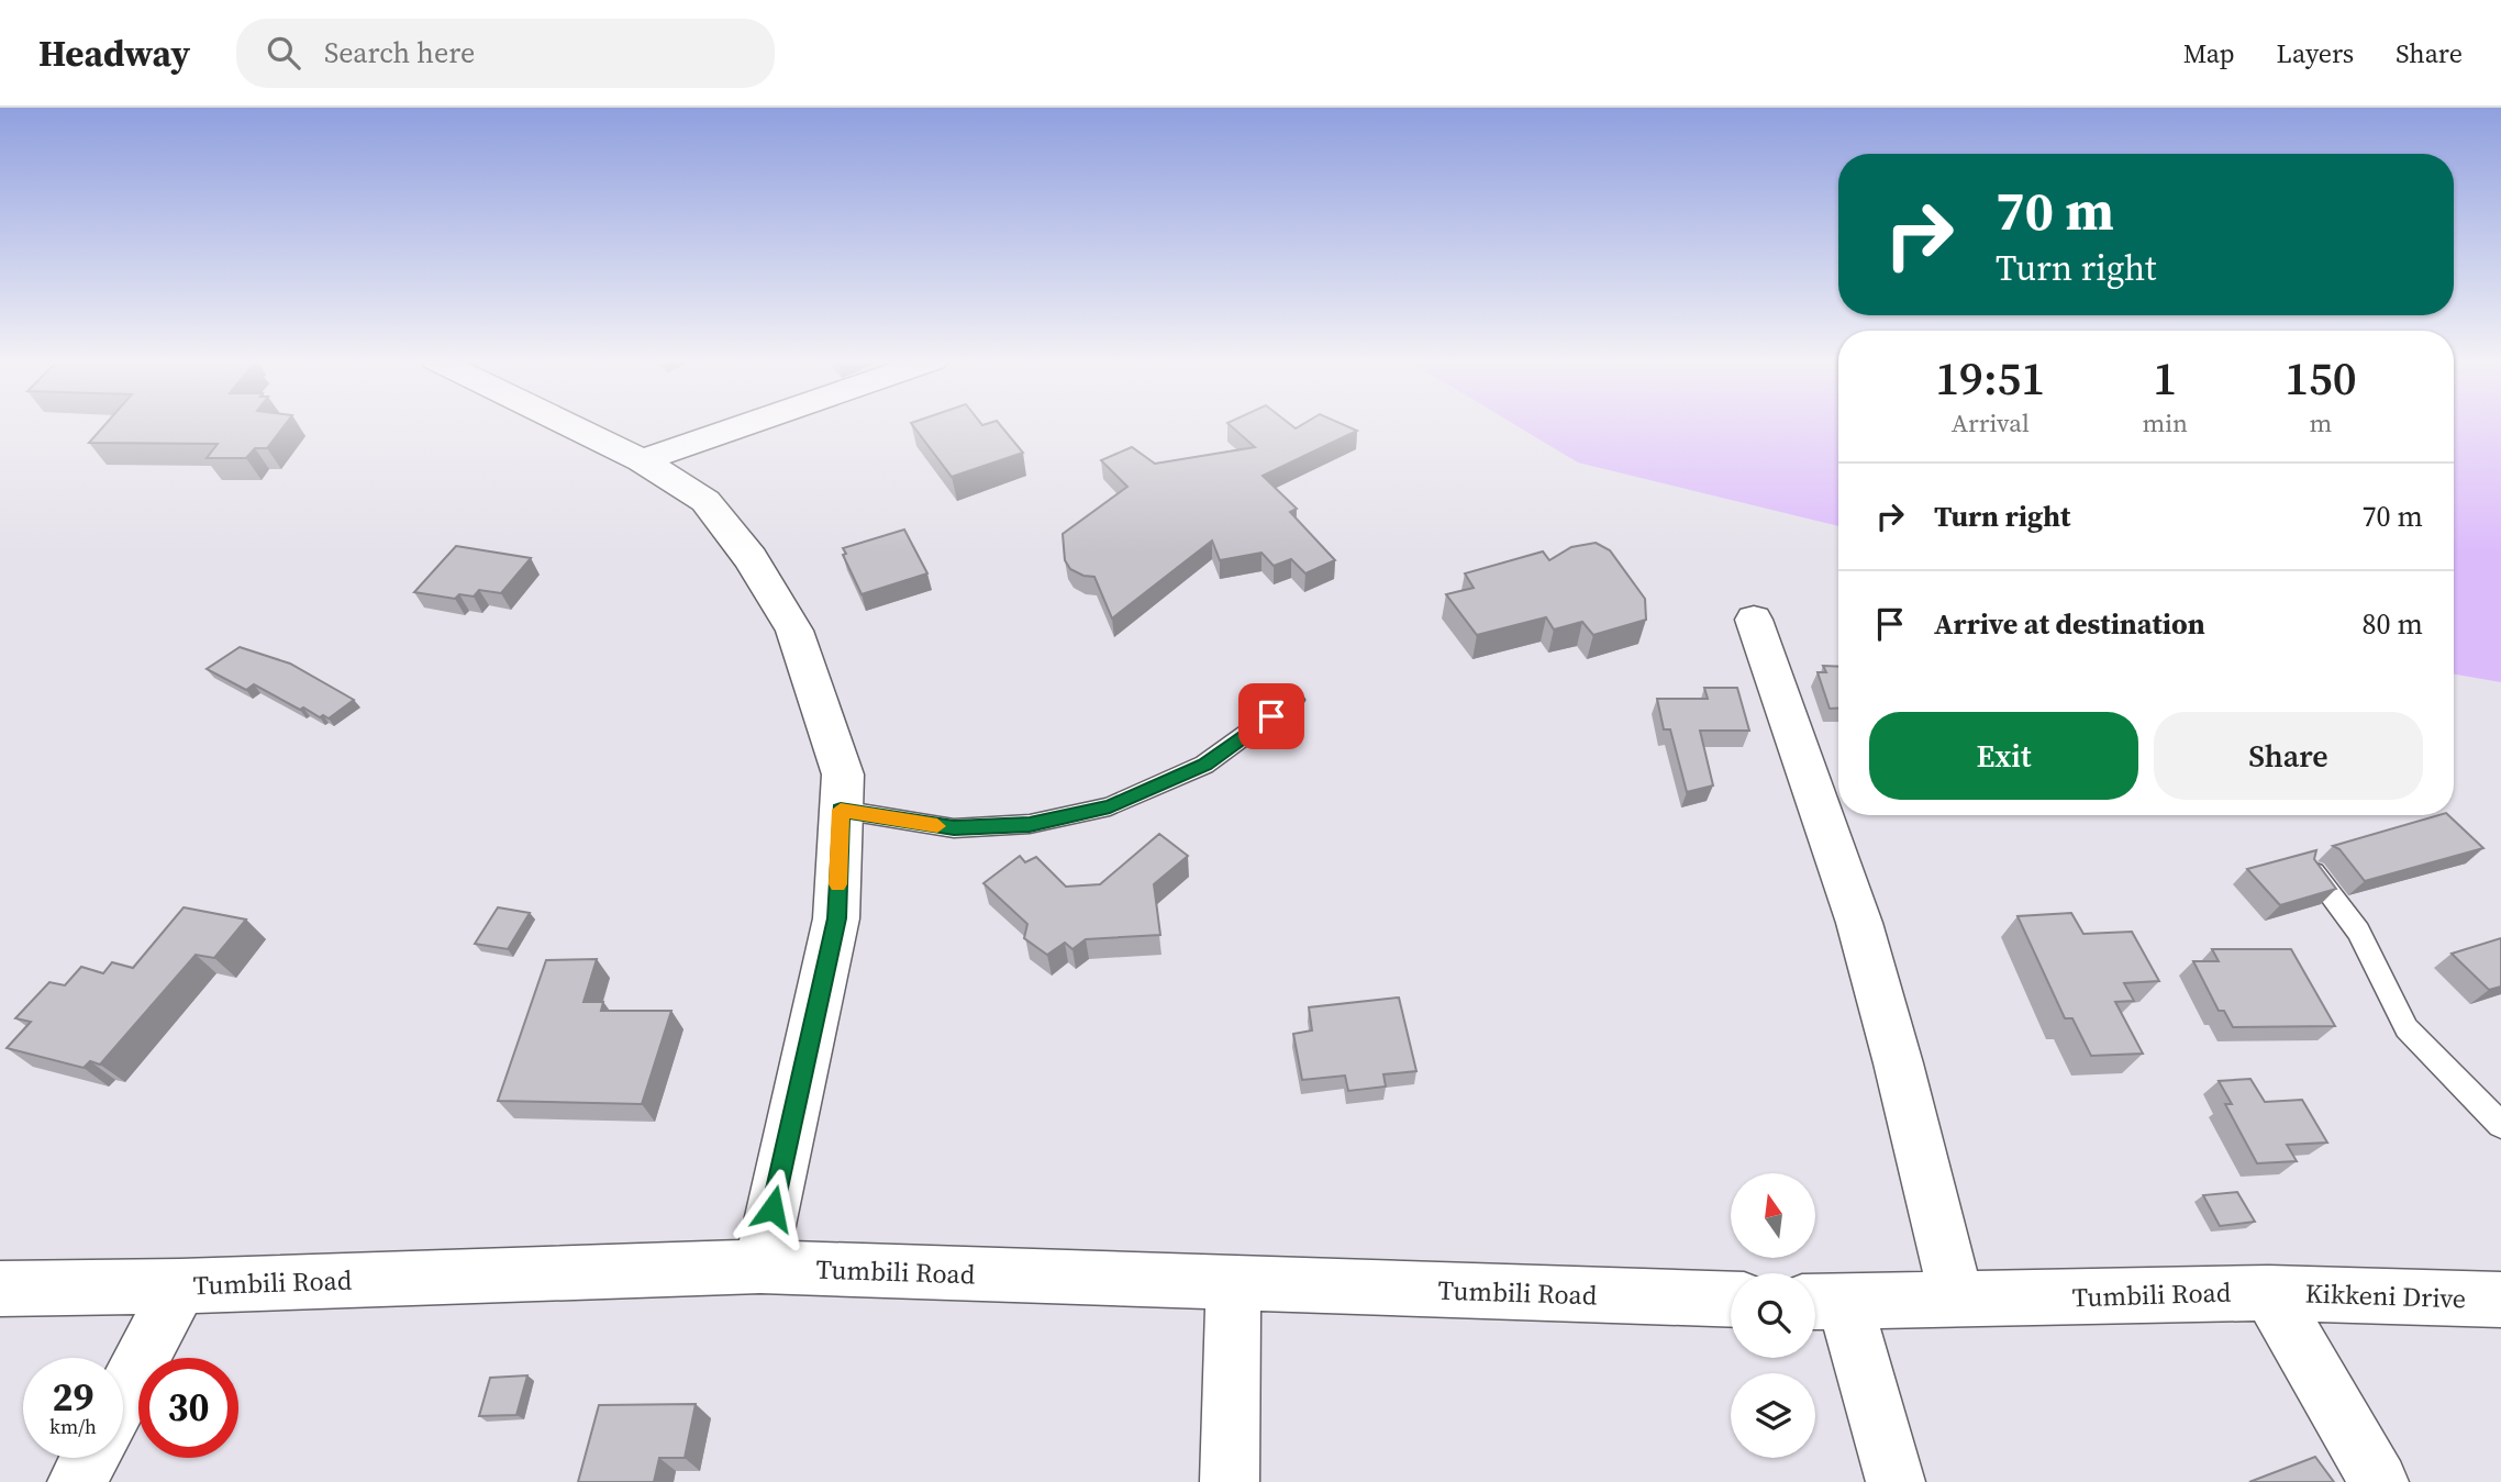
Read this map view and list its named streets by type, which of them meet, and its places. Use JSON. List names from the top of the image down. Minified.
{"streets":{"street":["Tumbili Road","Kikkeni Drive"]},"crossings":[["Tumbili Road","Kikkeni Drive"]],"north":"top","page":{"header":"Headway","search":"Search here","nav":["Map","Layers","Share"],"turn":["70 m","Turn right"],"eta":["19:51","Arrival","1","min","150","m"],"list":[{"name":"Turn right","value":"70 m"},{"name":"Arrive at destination","value":"80 m"}],"buttons":["Exit","Share"],"speed":"29 km/h","limit":"30"}}
